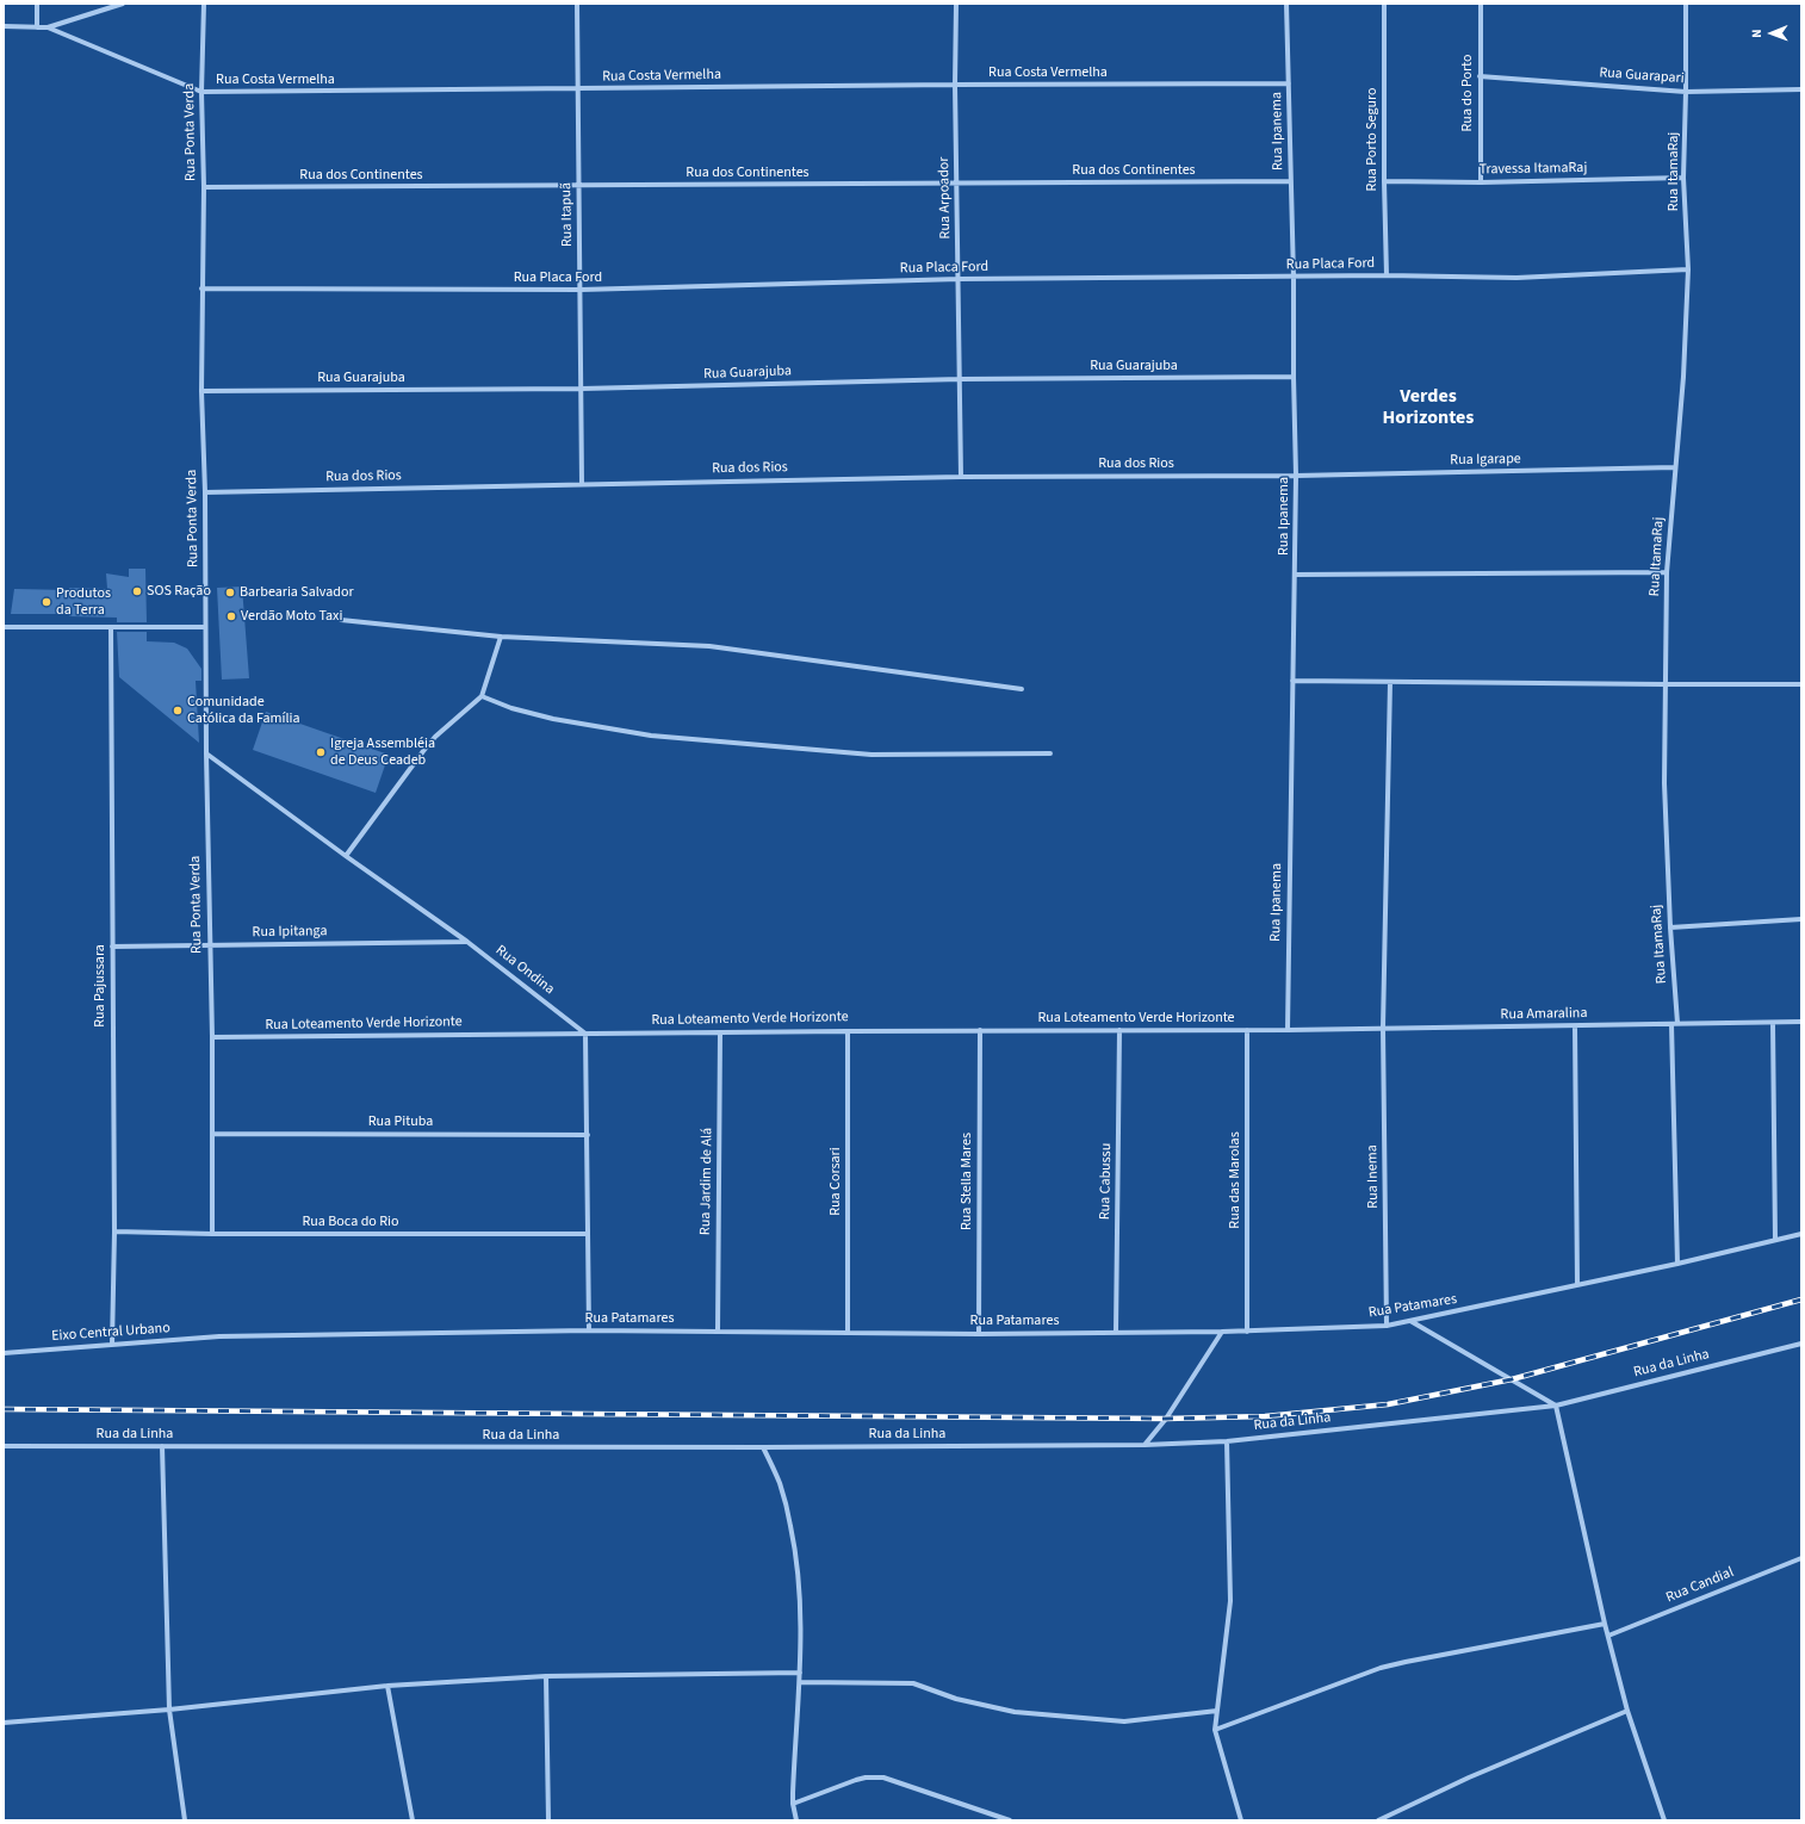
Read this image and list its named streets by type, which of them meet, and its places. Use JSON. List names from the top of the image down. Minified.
{"streets":{"street":["Rua Costa Vermelha","Rua Guarapari","Rua do Porto","Rua Ipanema","Rua Ponta Verda","Rua Porto Seguro","Travessa ItamaRaj","Rua dos Continentes","Rua ItamaRaj","Rua Arpoador","Rua Itapuã","Rua Placa Ford","Rua Guarajuba","Rua Igarape","Rua dos Rios","Rua Ipitanga","Rua Ondina","Rua Pajussara","Rua Amaralina","Rua Loteamento Verde Horizonte","Rua Pituba","Rua Inema","Rua das Marolas","Rua Jardim de Alá","Rua Corsari","Rua Stella Mares","Rua Cabussu","Rua Boca do Rio","Rua Patamares","Eixo Central Urbano","Rua da Linha","Rua Candial"]},"crossings":[["Rua Costa Vermelha","Rua Ipanema"],["Rua Costa Vermelha","Rua Ponta Verda"],["Rua Costa Vermelha","Rua Arpoador"],["Rua Costa Vermelha","Rua Itapuã"],["Rua Guarapari","Rua do Porto"],["Rua Guarapari","Rua ItamaRaj"],["Rua do Porto","Travessa ItamaRaj"],["Rua Ipanema","Rua dos Continentes"],["Rua Ipanema","Rua Placa Ford"],["Rua Ipanema","Rua Guarajuba"],["Rua Ipanema","Rua Igarape"],["Rua Ipanema","Rua dos Rios"],["Rua Ipanema","Rua Amaralina"],["Rua Ipanema","Rua Loteamento Verde Horizonte"],["Rua Ponta Verda","Rua dos Continentes"],["Rua Ponta Verda","Rua Placa Ford"],["Rua Ponta Verda","Rua Guarajuba"],["Rua Ponta Verda","Rua dos Rios"],["Rua Ponta Verda","Rua Ipitanga"],["Rua Ponta Verda","Rua Ondina"],["Rua Ponta Verda","Rua Loteamento Verde Horizonte"],["Rua Ponta Verda","Rua Pituba"],["Rua Ponta Verda","Rua Boca do Rio"],["Rua Porto Seguro","Travessa ItamaRaj"],["Rua Porto Seguro","Rua Placa Ford"],["Travessa ItamaRaj","Rua ItamaRaj"],["Rua dos Continentes","Rua Arpoador"],["Rua dos Continentes","Rua Itapuã"],["Rua ItamaRaj","Rua Placa Ford"],["Rua ItamaRaj","Rua Igarape"],["Rua ItamaRaj","Rua Amaralina"],["Rua Arpoador","Rua Placa Ford"],["Rua Arpoador","Rua Guarajuba"],["Rua Arpoador","Rua dos Rios"],["Rua Itapuã","Rua Placa Ford"],["Rua Itapuã","Rua Guarajuba"],["Rua Itapuã","Rua dos Rios"],["Rua Igarape","Rua dos Rios"],["Rua Ipitanga","Rua Ondina"],["Rua Ipitanga","Rua Pajussara"],["Rua Ondina","Rua Loteamento Verde Horizonte"],["Rua Pajussara","Rua Boca do Rio"],["Rua Pajussara","Eixo Central Urbano"],["Rua Amaralina","Rua Loteamento Verde Horizonte"],["Rua Amaralina","Rua Inema"],["Rua Loteamento Verde Horizonte","Rua das Marolas"],["Rua Loteamento Verde Horizonte","Rua Jardim de Alá"],["Rua Loteamento Verde Horizonte","Rua Corsari"],["Rua Loteamento Verde Horizonte","Rua Stella Mares"],["Rua Loteamento Verde Horizonte","Rua Cabussu"],["Rua Inema","Rua Patamares"],["Rua das Marolas","Rua Patamares"],["Rua Jardim de Alá","Rua Patamares"],["Rua Corsari","Rua Patamares"],["Rua Stella Mares","Rua Patamares"],["Rua Cabussu","Rua Patamares"],["Rua Patamares","Eixo Central Urbano"]],"districts":["Verdes Horizontes"],"places":["SOS Ração","Barbearia Salvador","Produtos da Terra","Verdão Moto Taxi","Comunidade Católica da Família","Igreja Assembléia de Deus Ceadeb"],"north":"left"}
